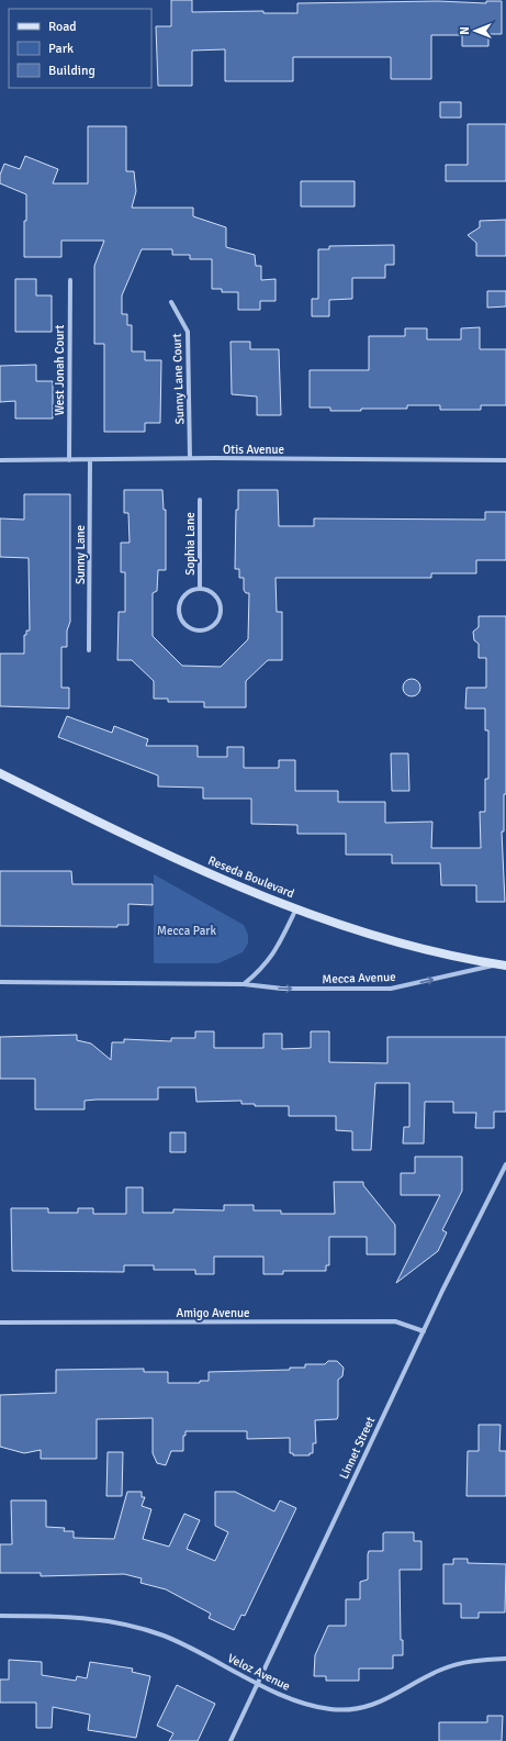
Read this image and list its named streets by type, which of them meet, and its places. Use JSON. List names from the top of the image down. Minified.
{"streets":{"main road":["Reseda Boulevard"],"street":["West Jonah Court","Sunny Lane Court","Otis Avenue","Sophia Lane","Sunny Lane","Mecca Avenue","Amigo Avenue","Linnet Street","Veloz Avenue"]},"crossings":[["West Jonah Court","Otis Avenue"],["Sunny Lane Court","Otis Avenue"],["Otis Avenue","Sunny Lane"],["Reseda Boulevard","Mecca Avenue"],["Amigo Avenue","Linnet Street"],["Linnet Street","Veloz Avenue"]],"one_way":["Mecca Avenue"],"parks":["Mecca Park"],"legend":["Road","Park","Building"],"north":"left"}
